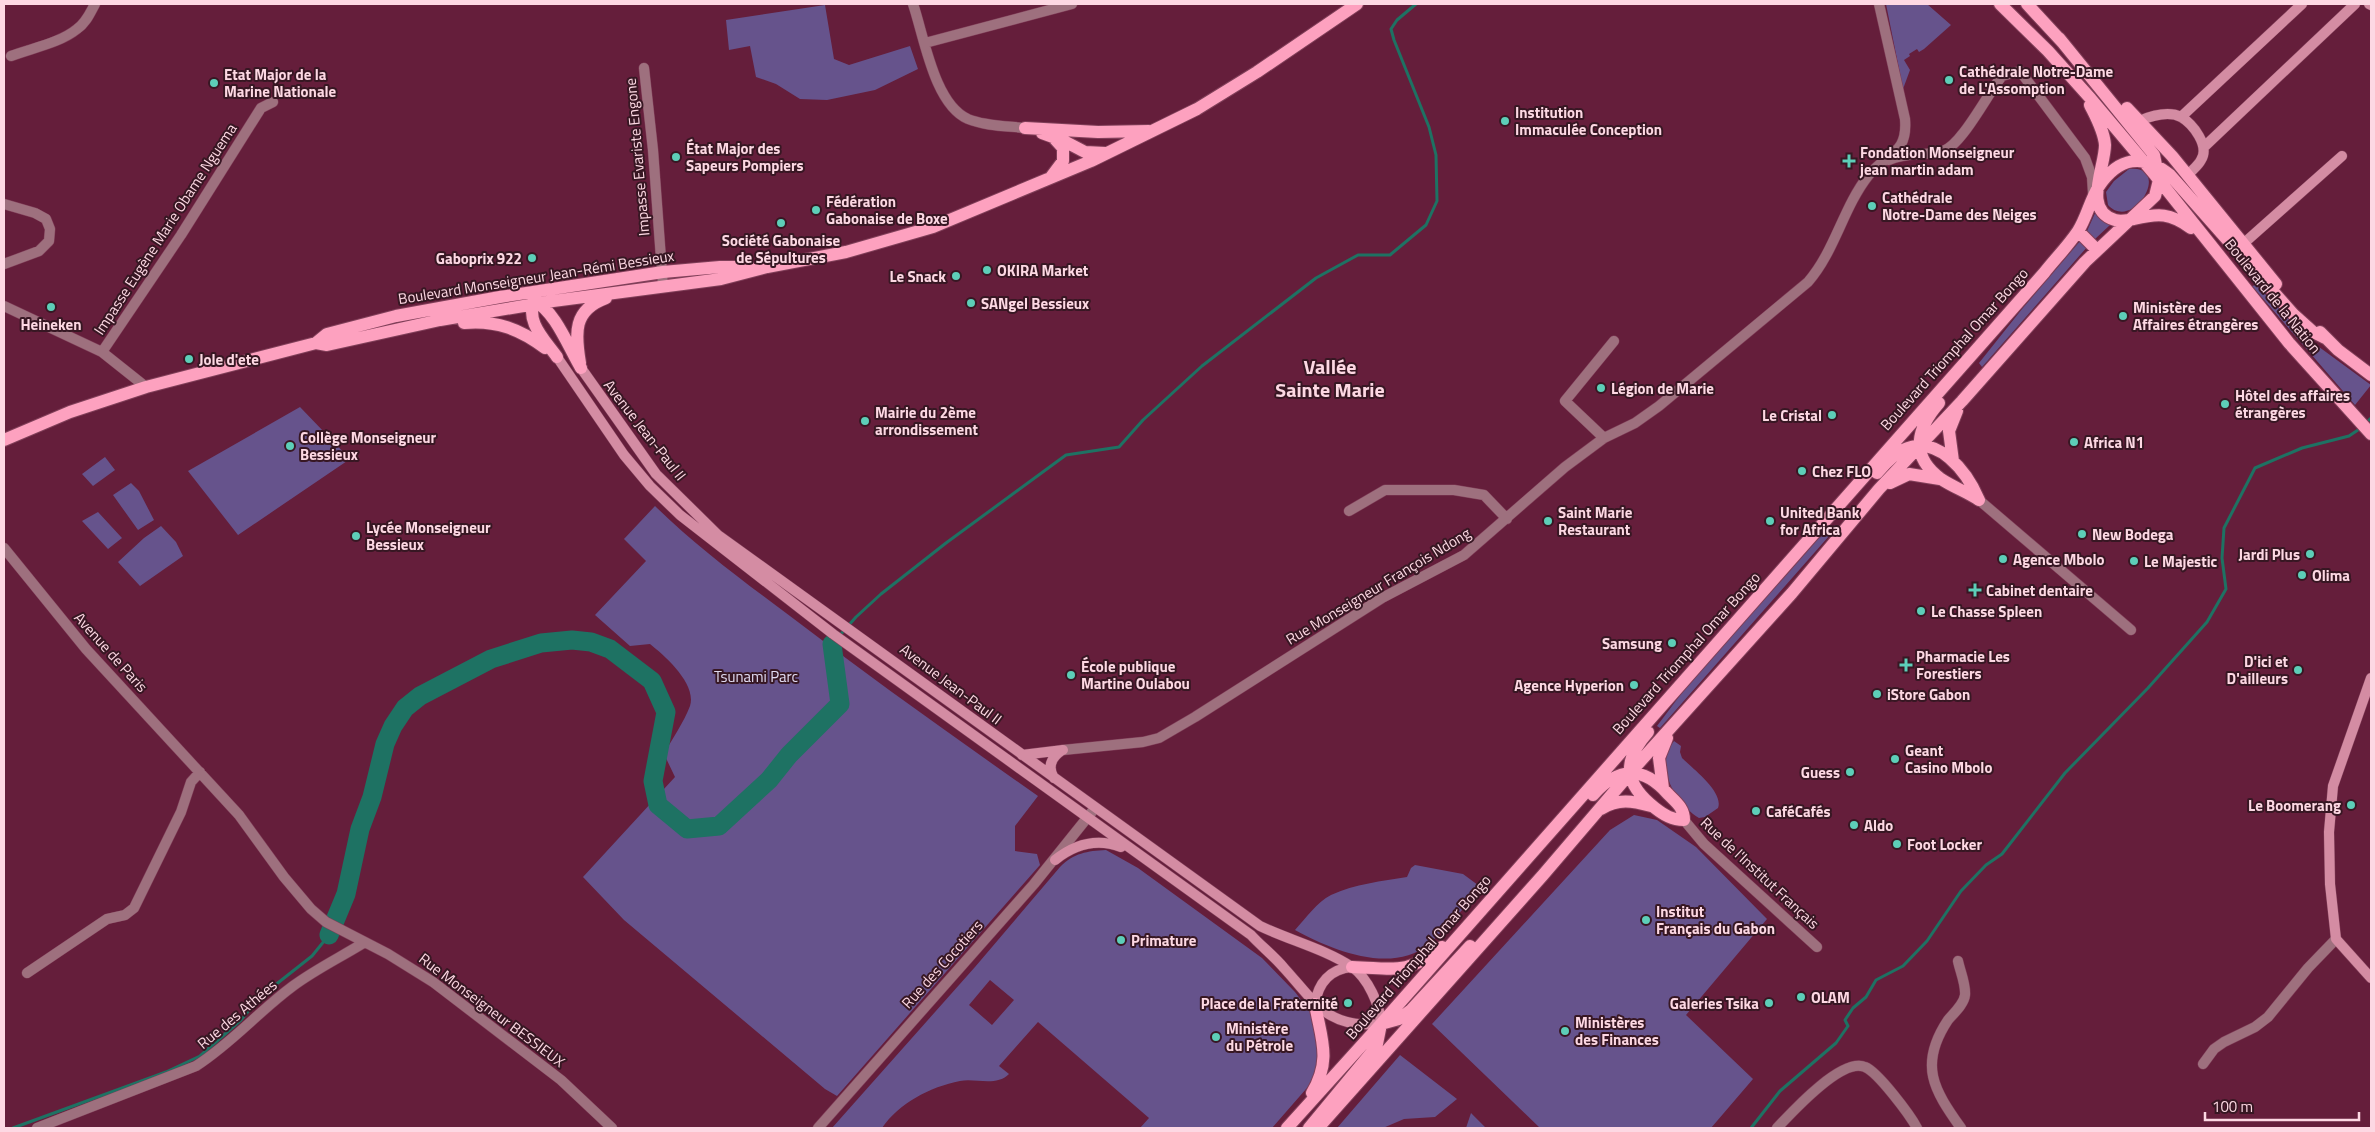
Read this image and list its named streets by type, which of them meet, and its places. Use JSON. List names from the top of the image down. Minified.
{"streets":{"main road":["Boulevard Monseigneur Jean-Rémi Bessieux","Boulevard de la Nation","Boulevard Triomphal Omar Bongo","Avenue Jean-Paul II"],"street":["Impasse Evariste Engone","Impasse Eugène Marie Obame Nguema","Rue Monseigneur François Ndong","Avenue de Paris","Rue de l'Institut Français","Rue des Cocotiers","Rue Monseigneur BESSIEUX","Rue des Athées"]},"crossings":[["Impasse Evariste Engone","Boulevard Monseigneur Jean-Rémi Bessieux"],["Boulevard de la Nation","Boulevard Triomphal Omar Bongo"],["Boulevard Triomphal Omar Bongo","Avenue Jean-Paul II"],["Avenue Jean-Paul II","Rue des Cocotiers"],["Avenue de Paris","Rue Monseigneur BESSIEUX"],["Rue Monseigneur BESSIEUX","Rue des Athées"]],"districts":["Vallée Sainte Marie"],"parks":["Tsunami Parc"],"places":{"other":["Cathédrale Notre-Dame de L'Assomption","Etat Major de la Marine Nationale","Institution Immaculée Conception","État Major des Sapeurs Pompiers","Cathédrale Notre-Dame des Neiges","Fédération Gabonaise de Boxe","Société Gabonaise de Sépultures","Gaboprix 922","OKIRA Market","Le Snack","SANgel Bessieux","Heineken","Ministère des Affaires étrangères","Jole d'ete","Légion de Marie","Hôtel des affaires étrangères","Le Cristal","Mairie du 2ème arrondissement","Africa N1","Collège Monseigneur Bessieux","Chez FLO","Saint Marie Restaurant","United Bank for Africa","New Bodega","Lycée Monseigneur Bessieux","Jardi Plus","Agence Mbolo","Le Majestic","Olima","Le Chasse Spleen","Samsung","D'ici et D'ailleurs","École publique Martine Oulabou","Agence Hyperion","iStore Gabon","Geant Casino Mbolo","Guess","Le Boomerang","CaféCafés","Aldo","Foot Locker","Institut Français du Gabon","Primature","OLAM","Place de la Fraternité","Galeries Tsika","Ministères des Finances","Ministère du Pétrole"],"health":["Fondation Monseigneur jean martin adam","Cabinet dentaire","Pharmacie Les Forestiers"]},"scale_bar":"100 m"}
